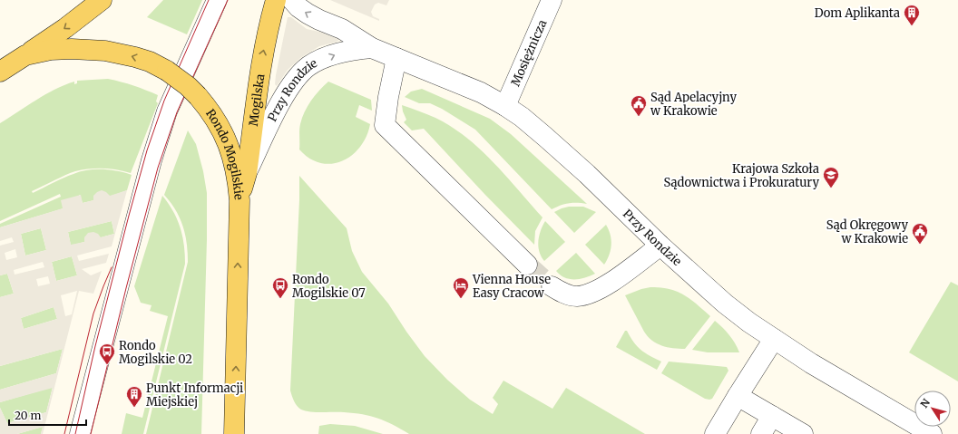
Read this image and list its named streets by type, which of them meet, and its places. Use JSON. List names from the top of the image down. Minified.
{"streets":{"main road":["Mogilska","Rondo Mogilskie"],"street":["Mosiężnicza","Przy Rondzie"]},"crossings":[["Mosiężnicza","Przy Rondzie"],["Przy Rondzie","Mogilska"],["Mogilska","Rondo Mogilskie"]],"one_way":["Mogilska","Rondo Mogilskie"],"places":{"building":["Dom Aplikanta","Punkt Informacji Miejskiej"],"public building":["Sąd Apelacyjny w Krakowie","Sąd Okręgowy w Krakowie"],"school or university":["Krajowa Szkoła Sądownictwa i Prokuratury"],"bus stop":["Rondo Mogilskie 07","Rondo Mogilskie 02"],"hotel":["Vienna House Easy Cracow"]},"scale_bar":"20 m","north":"top left"}
